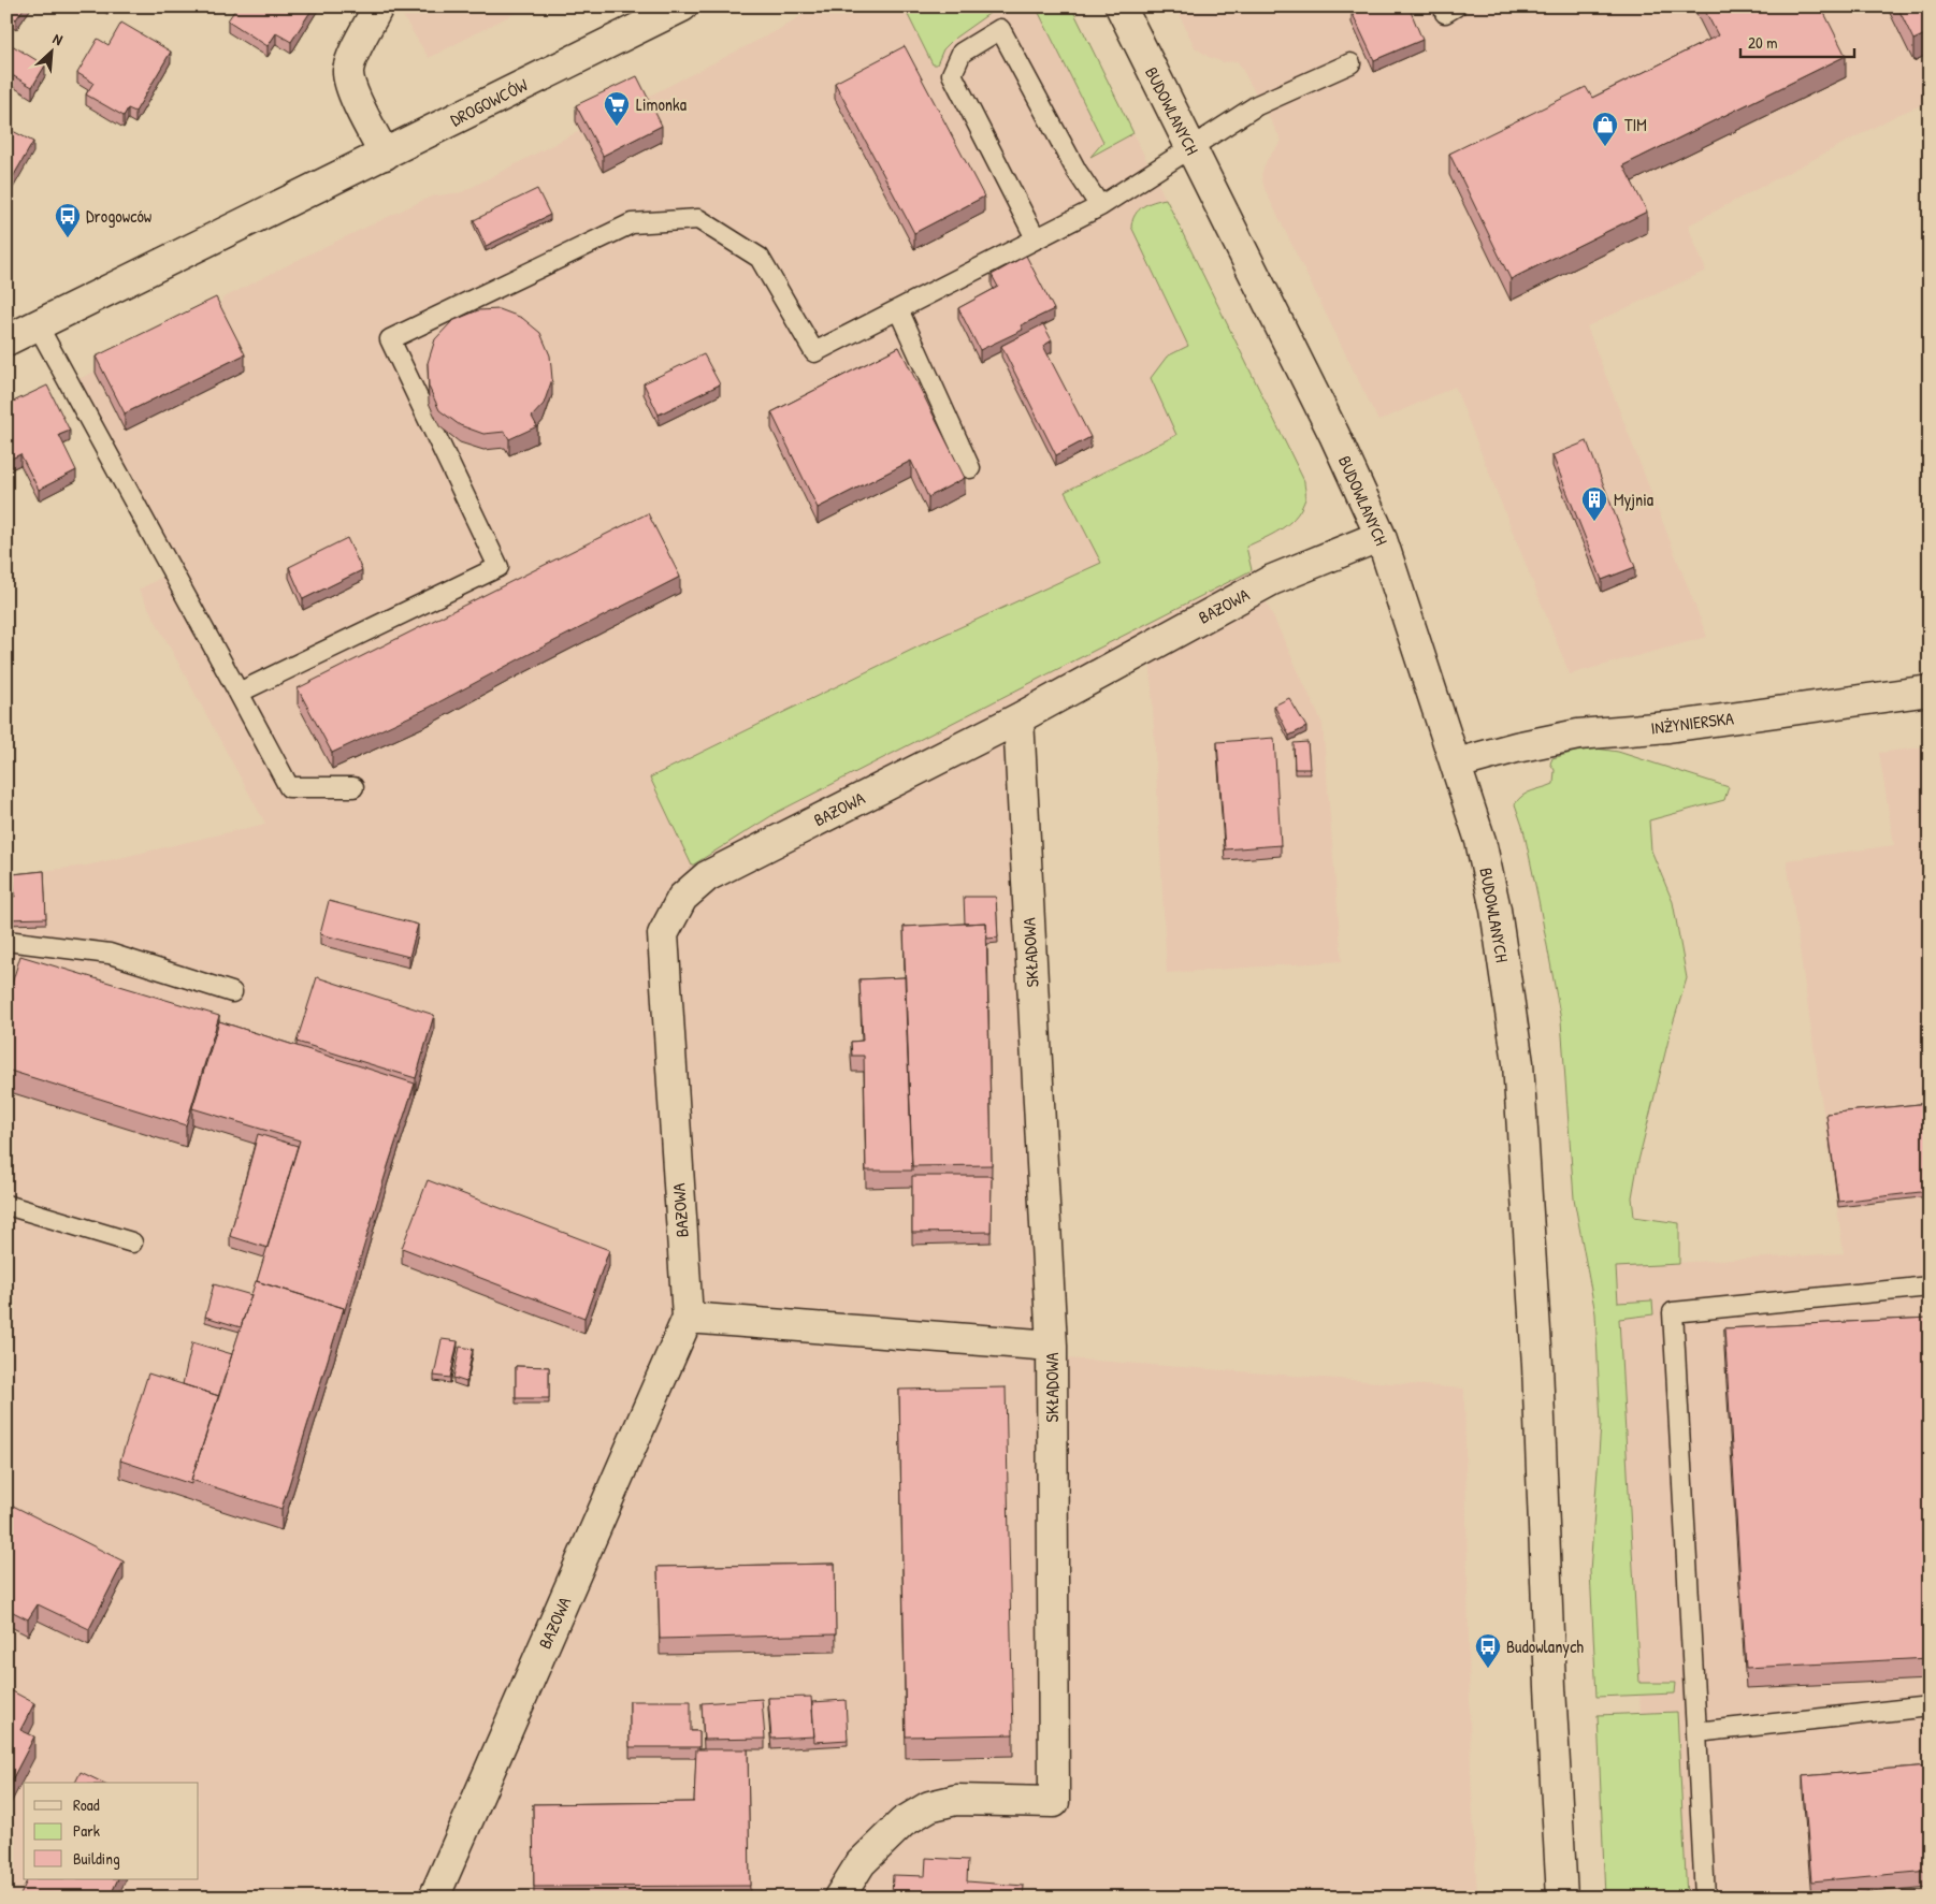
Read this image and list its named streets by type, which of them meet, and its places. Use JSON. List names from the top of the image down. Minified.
{"streets":{"street":["DROGOWCÓW","BUDOWLANYCH","BAZOWA","INŻYNIERSKA","SKŁADOWA"]},"crossings":[["BUDOWLANYCH","BAZOWA"],["BUDOWLANYCH","INŻYNIERSKA"],["BAZOWA","SKŁADOWA"]],"places":{"supermarket":["Limonka"],"shop":["TIM"],"bus stop":["Drogowców","Budowlanych"],"building":["Myjnia"]},"legend":["Road","Park","Building"],"scale_bar":"20 m","north":"top right"}
